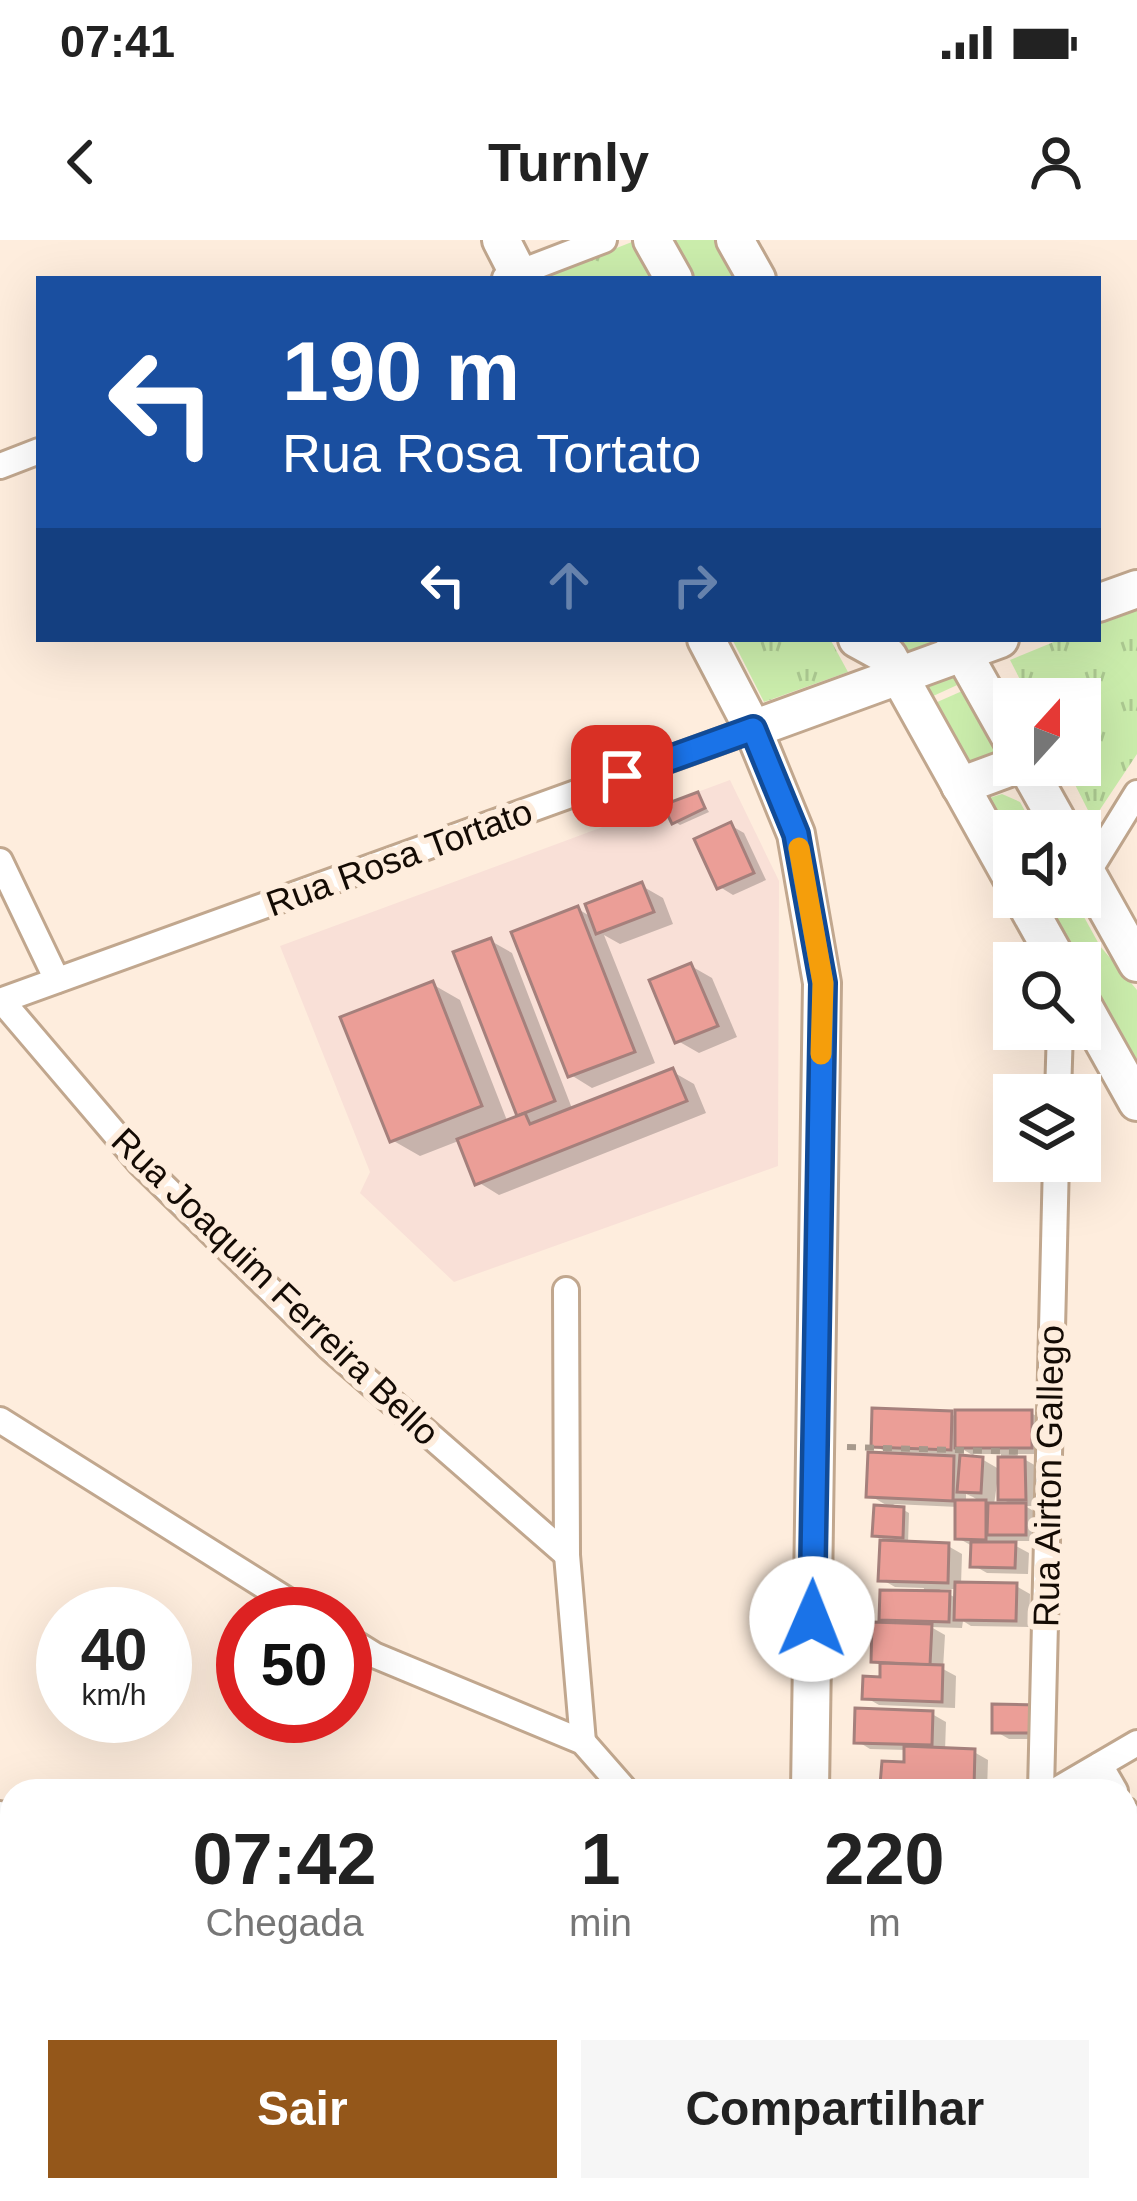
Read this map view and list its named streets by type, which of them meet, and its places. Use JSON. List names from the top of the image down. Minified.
{"streets":{"main road":["Rua Rosa Tortato"],"street":["Rua Joaquim Ferreira Bello","Rua Airton Gallego"]},"crossings":[["Rua Rosa Tortato","Rua Joaquim Ferreira Bello"]],"north":"top","page":{"status":"07:41","header":"Turnly","turn":["190 m","Rua Rosa Tortato"],"speed":"40 km/h","limit":"50","eta":["07:42","Chegada","1","min","220","m"],"buttons":["Sair","Compartilhar"]}}
